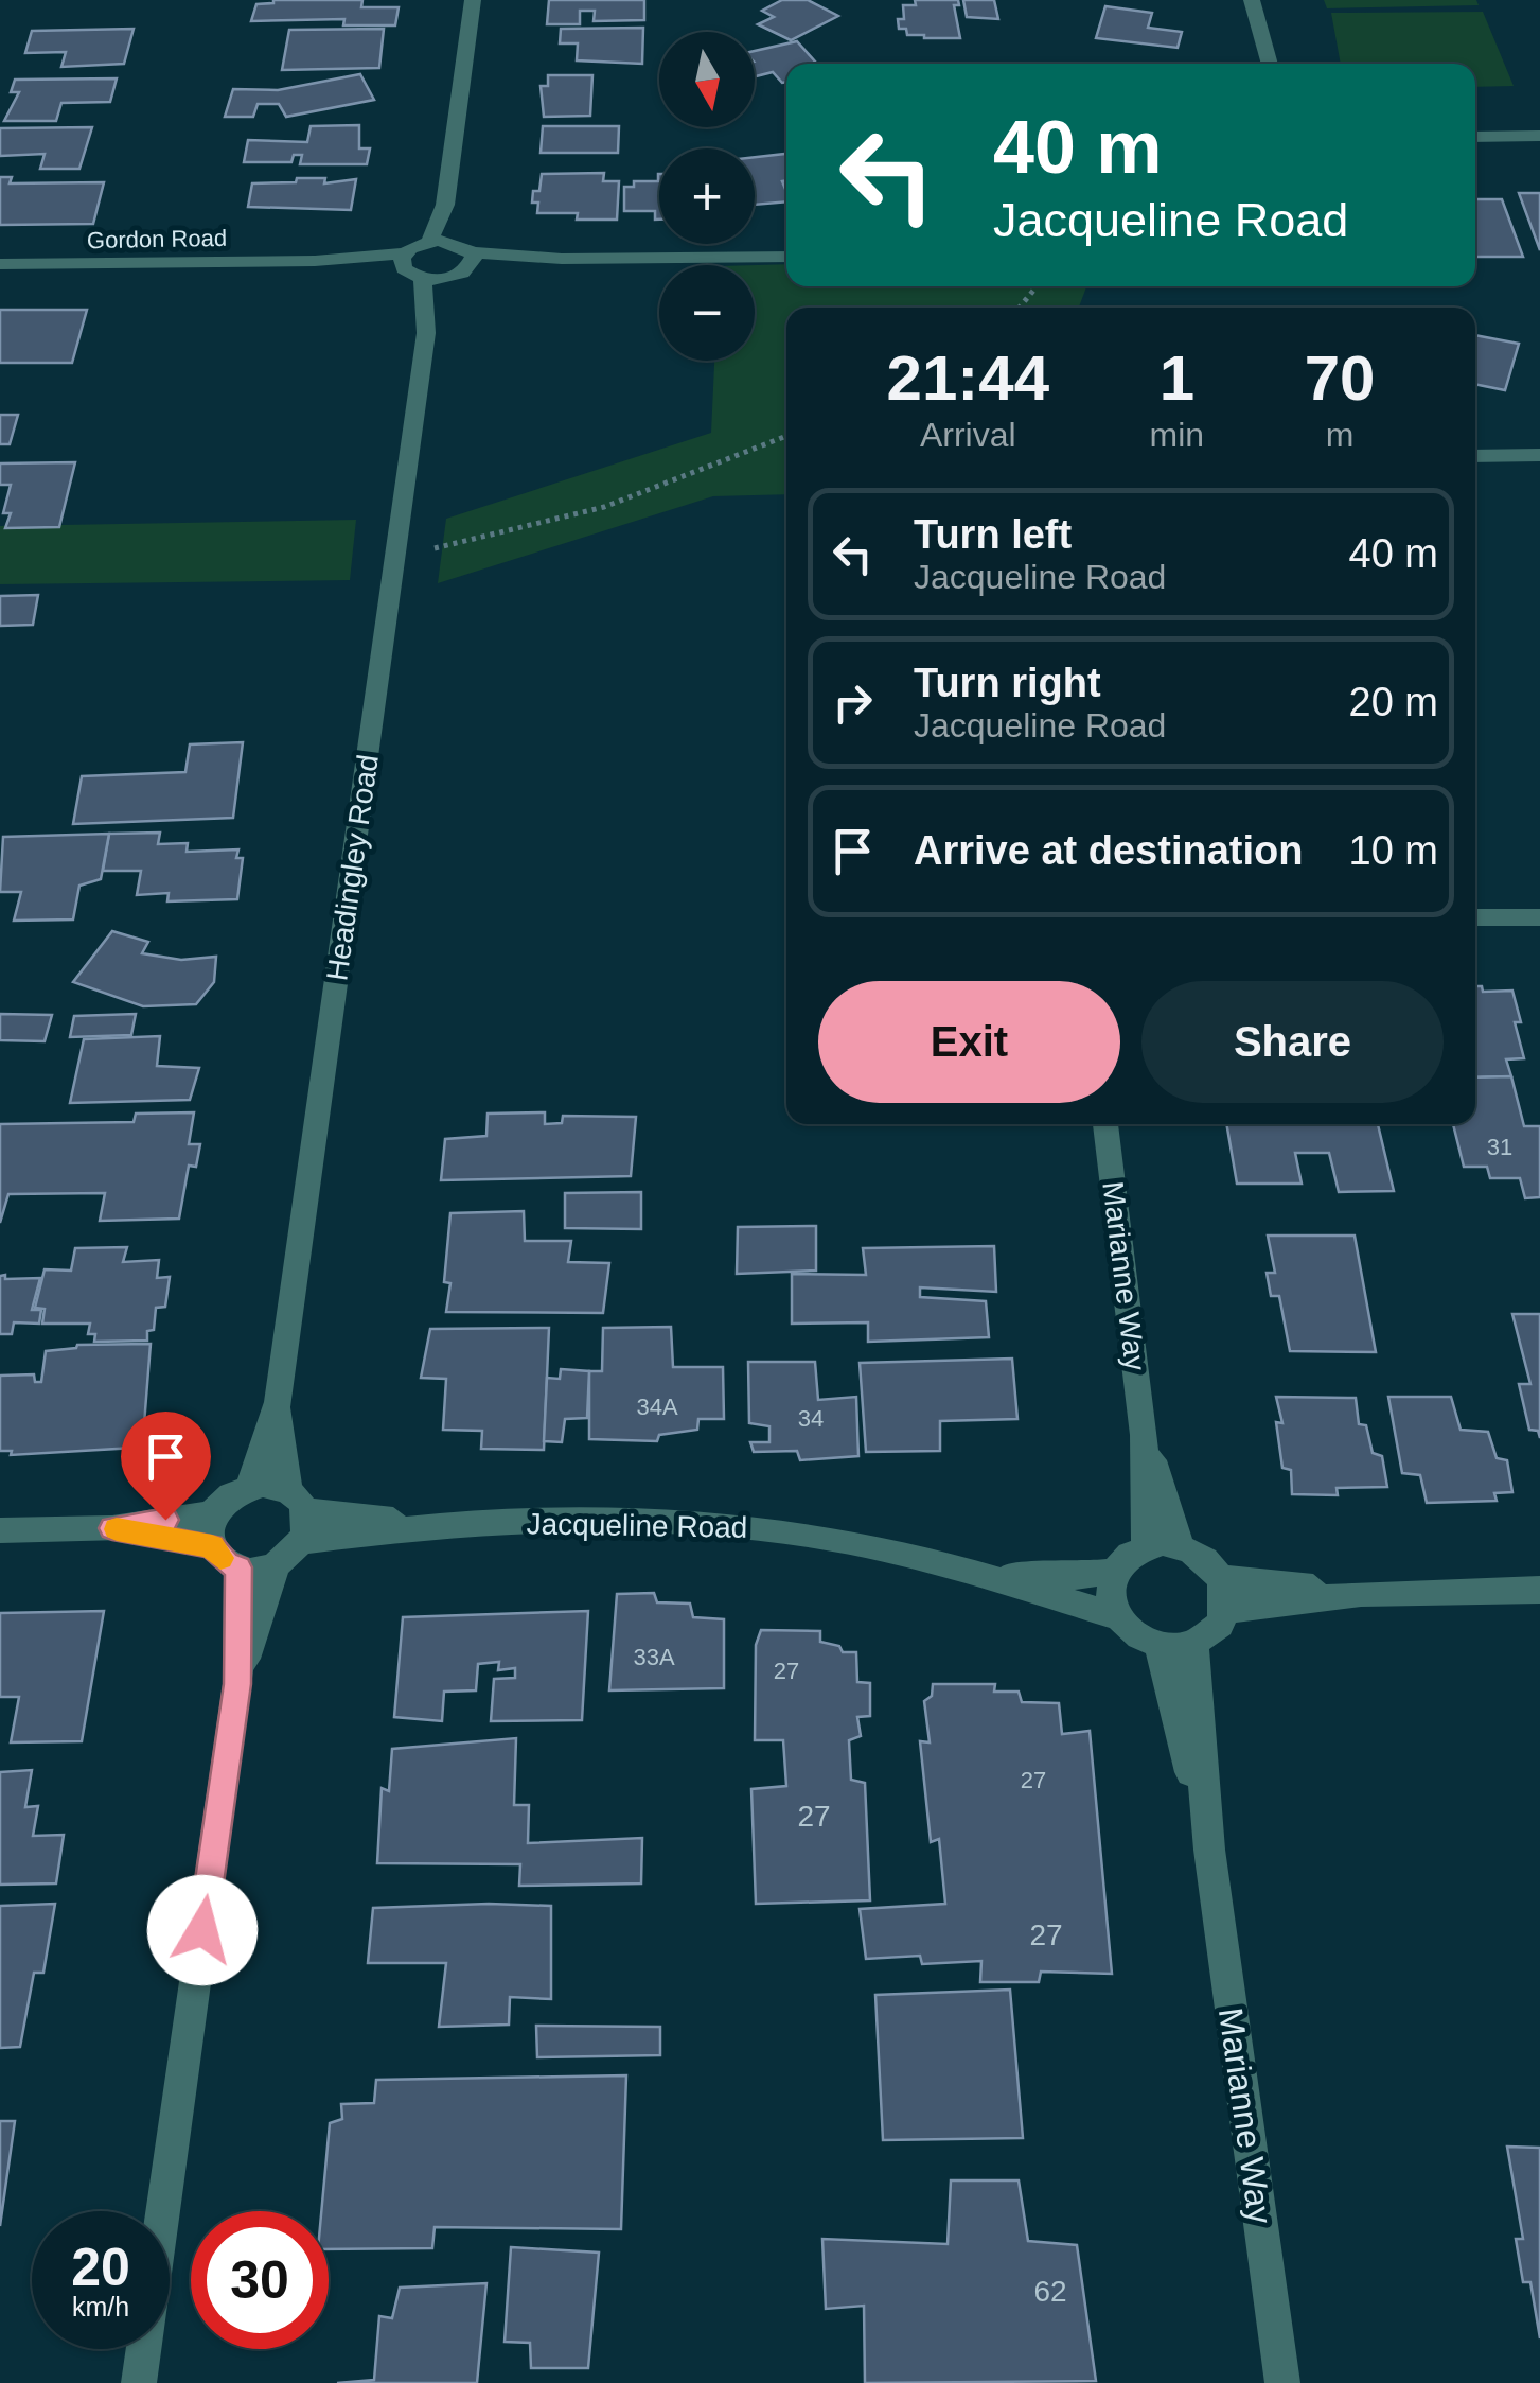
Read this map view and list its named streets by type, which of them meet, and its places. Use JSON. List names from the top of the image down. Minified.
{"streets":{"street":["Gordon Road","Headingley Road","Marianne Way","Jacqueline Road"]},"crossings":[["Headingley Road","Jacqueline Road"],["Marianne Way","Jacqueline Road"]],"house_numbers":["31","34A","34","33A","27","27","27","27","62"],"north":"bottom","page":{"map_buttons":["+","−"],"turn":["40 m","Jacqueline Road"],"eta":["21:44","Arrival","1","min","70","m"],"list":[{"name":"Turn left","note":"Jacqueline Road","value":"40 m"},{"name":"Turn right","note":"Jacqueline Road","value":"20 m"},{"name":"Arrive at destination","value":"10 m"}],"buttons":["Exit","Share"],"speed":"20 km/h","limit":"30"}}
